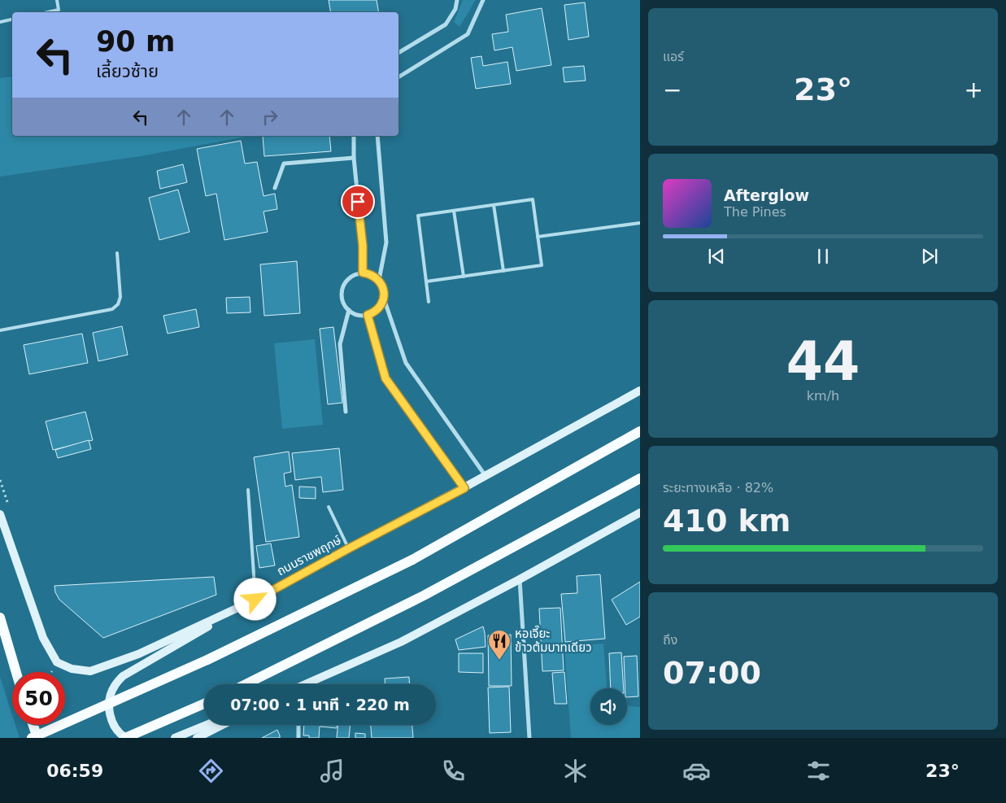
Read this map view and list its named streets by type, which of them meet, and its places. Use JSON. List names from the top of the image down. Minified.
{"streets":{"main road":["ถนนราชพฤกษ์"]},"places":{"restaurant":["หอเจี๊ยะ ข้าวต้มบาทเดียว"]},"page":{"tile":["แอร์",["44","km/h"],["ระยะทางเหลือ · 82%","410 km"],["ถึง","07:00"]],"turn":["90 m","เลี้ยวซ้าย"],"heat":["−","23°","+"],"song":["Afterglow","The Pines"],"limit":"50","trip":"07:00 · 1 นาที · 220 m","tabs":["06:59","23°"]}}
